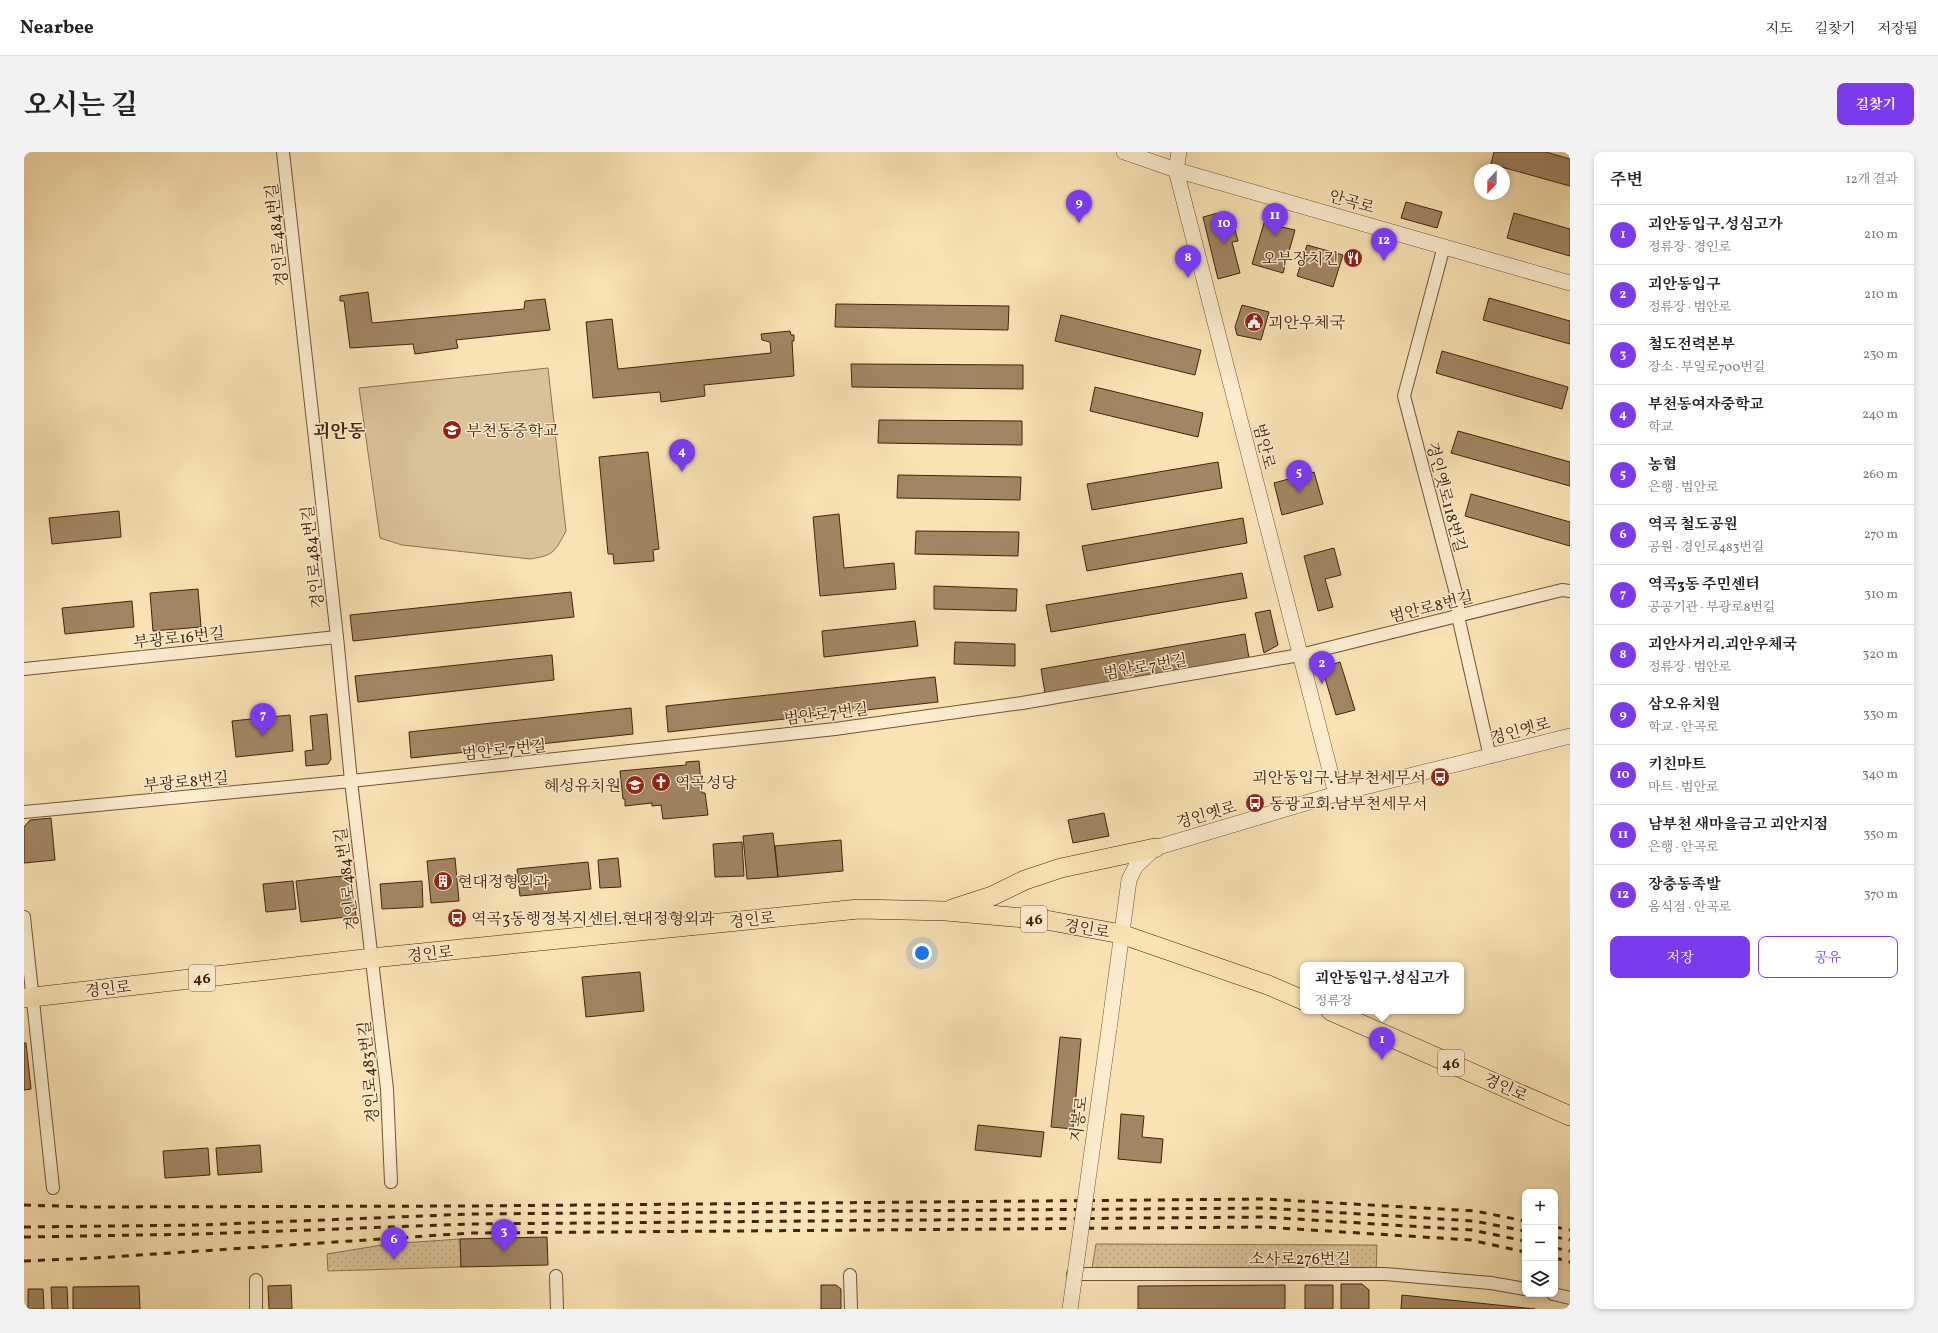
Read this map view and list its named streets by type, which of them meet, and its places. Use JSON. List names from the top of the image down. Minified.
{"streets":{"main road":["경인로","46"],"street":["안곡로","경인로484번길","범안로","경인옛로118번길","범안로8번길","부광로16번길","범안로7번길","경인옛로","부광로8번길","경인로483번길","지봉로","소사로276번길"]},"crossings":[["안곡로","범안로"],["안곡로","경인옛로118번길"],["경인로484번길","부광로16번길"],["경인로484번길","범안로7번길"],["경인로484번길","부광로8번길"],["경인로484번길","경인로"],["경인로484번길","경인로483번길"],["범안로","범안로8번길"],["범안로","범안로7번길"],["범안로","경인옛로"],["경인옛로118번길","범안로8번길"],["경인옛로118번길","경인옛로"],["범안로8번길","범안로7번길"],["범안로7번길","부광로8번길"],["경인옛로","경인로"],["경인옛로","지봉로"],["경인로","경인로483번길"],["경인로","지봉로"]],"districts":["괴안동"],"places":{"restaurant":["오부장치킨"],"public building":["괴안우체국"],"school or university":["부천동중학교","혜성유치원"],"bus stop":["괴안동입구.남부천세무서","동광교회.남부천세무서","역곡3동행정복지센터.현대정형외과"],"church":["역곡성당"],"building":["현대정형외과"]},"north":"bottom","page":{"header":"Nearbee","nav":["지도","길찾기","저장됨"],"title":"오시는 길","buttons":["길찾기",["저장","공유"]],"heading":["주변","12개 결과"],"pins":["9","11","10","12","8","4","5","2","7","1","3","6"],"list":[{"mark":"1","name":"괴안동입구.성심고가","note":"정류장 · 경인로","value":"210 m"},{"mark":"2","name":"괴안동입구","note":"정류장 · 범안로","value":"210 m"},{"mark":"3","name":"철도전력본부","note":"장소 · 부일로700번길","value":"230 m"},{"mark":"4","name":"부천동여자중학교","note":"학교","value":"240 m"},{"mark":"5","name":"농협","note":"은행 · 범안로","value":"260 m"},{"mark":"6","name":"역곡 철도공원","note":"공원 · 경인로483번길","value":"270 m"},{"mark":"7","name":"역곡3동 주민센터","note":"공공기관 · 부광로8번길","value":"310 m"},{"mark":"8","name":"괴안사거리.괴안우체국","note":"정류장 · 범안로","value":"320 m"},{"mark":"9","name":"삼오유치원","note":"학교 · 안곡로","value":"330 m"},{"mark":"10","name":"키친마트","note":"마트 · 범안로","value":"340 m"},{"mark":"11","name":"남부천 새마을금고 괴안지점","note":"은행 · 안곡로","value":"350 m"},{"mark":"12","name":"장충동족발","note":"음식점 · 안곡로","value":"370 m"}],"popup":["괴안동입구.성심고가","정류장"],"map_buttons":["+","−"]}}
